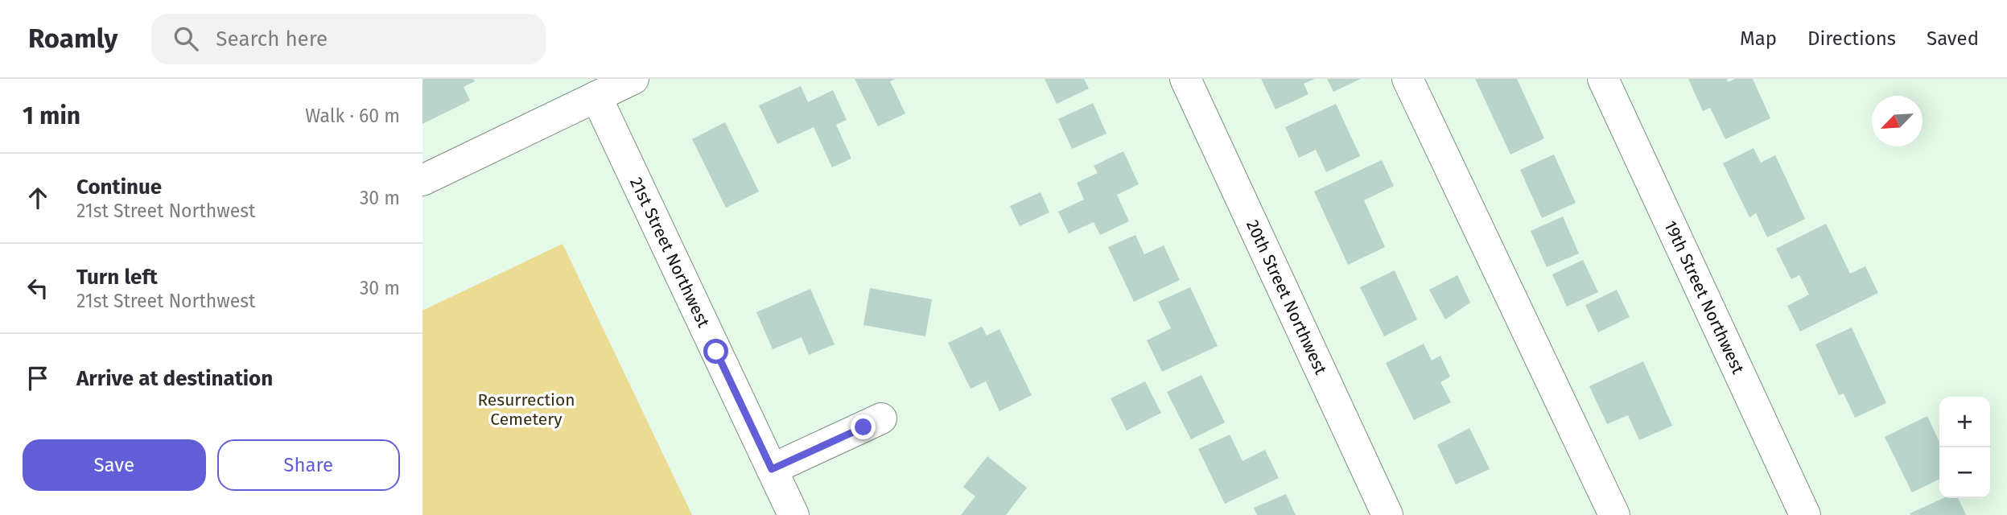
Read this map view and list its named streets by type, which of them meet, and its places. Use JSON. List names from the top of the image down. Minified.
{"streets":{"street":["21st Street Northwest","20th Street Northwest","19th Street Northwest"]},"parks":["Resurrection Cemetery"],"north":"bottom left","page":{"header":"Roamly","search":"Search here","nav":["Map","Directions","Saved"],"heading":["1 min","Walk · 60 m"],"list":[["Continue","21st Street Northwest","30 m"],["Turn left","21st Street Northwest","30 m"],"Arrive at destination"],"map_buttons":["+","−"],"buttons":["Save","Share"]}}
